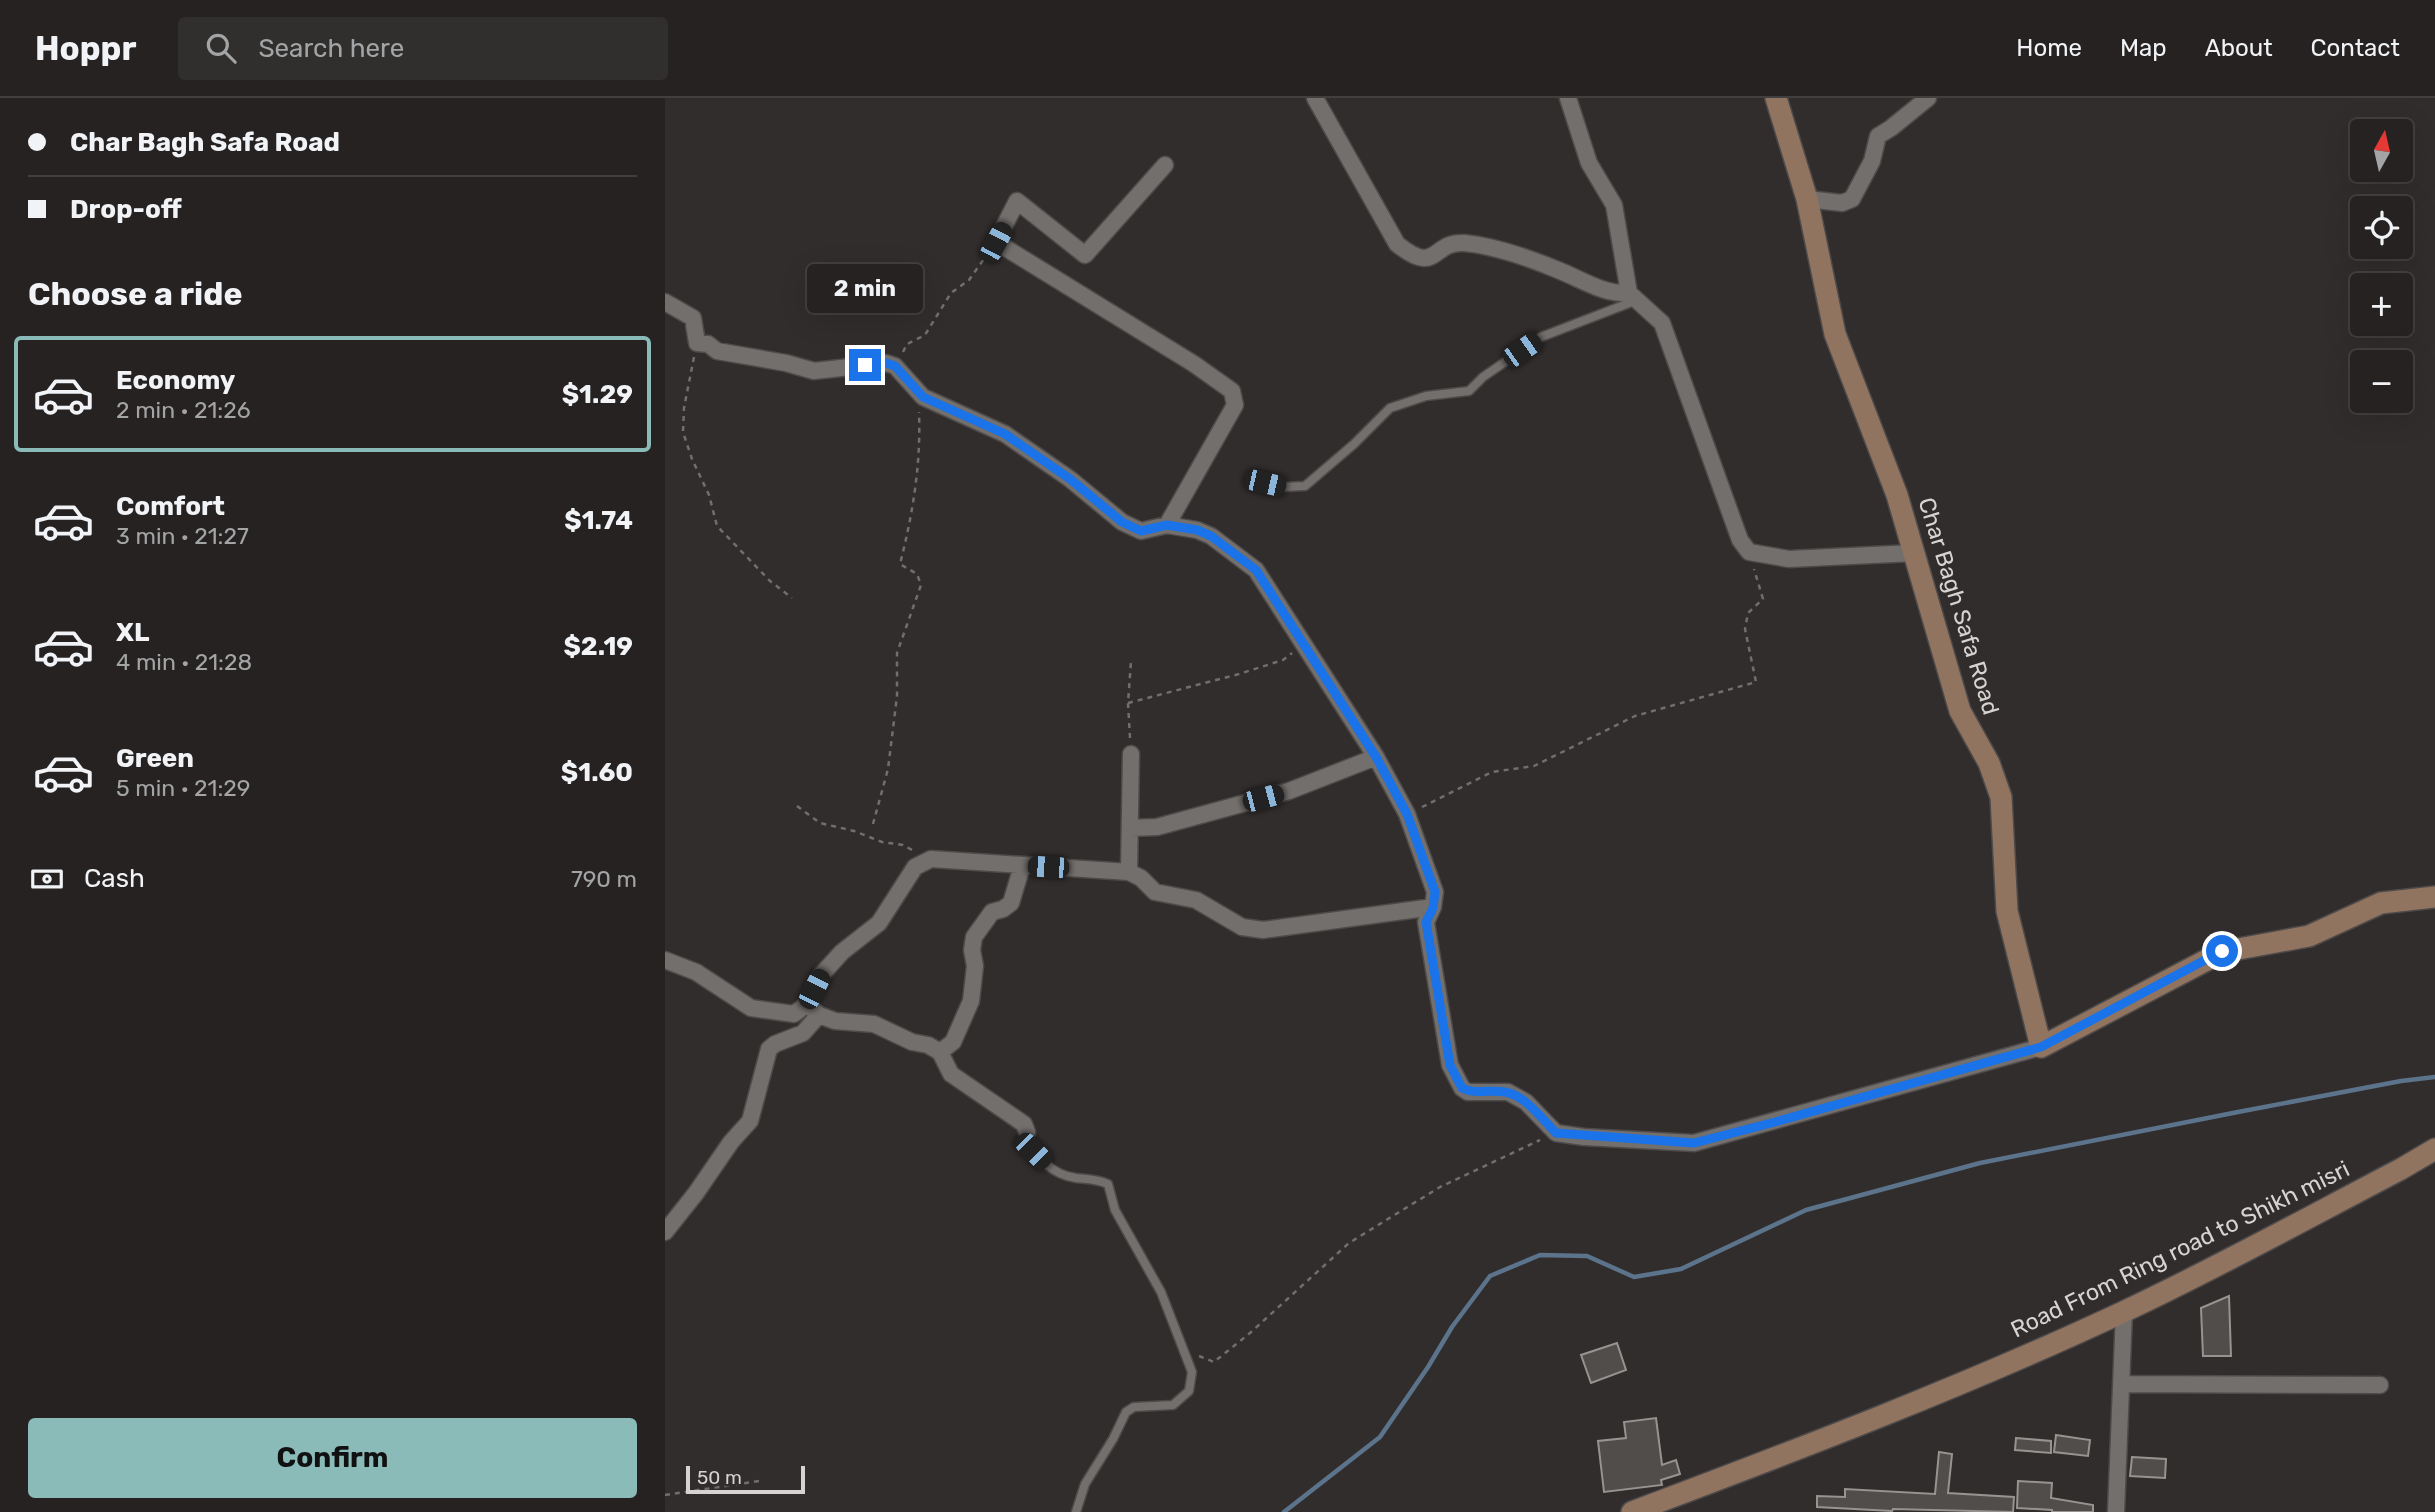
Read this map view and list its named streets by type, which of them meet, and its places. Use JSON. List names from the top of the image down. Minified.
{"streets":{"street":["Char Bagh Safa Road","Road From Ring road to Shikh misri"]},"scale_bar":"50 m","north":"top","page":{"header":"Hoppr","search":"Search here","nav":["Home","Map","About","Contact"],"banner":["Char Bagh Safa Road","Drop-off"],"map_buttons":["+","−"],"heading":"Choose a ride","bubble":"2 min","list":[{"name":"Economy","note":"2 min · 21:26","value":"$1.29"},{"name":"Comfort","note":"3 min · 21:27","value":"$1.74"},{"name":"XL","note":"4 min · 21:28","value":"$2.19"},{"name":"Green","note":"5 min · 21:29","value":"$1.60"}],"pay":["Cash","790 m"],"buttons":"Confirm","scale":"50 m"}}
